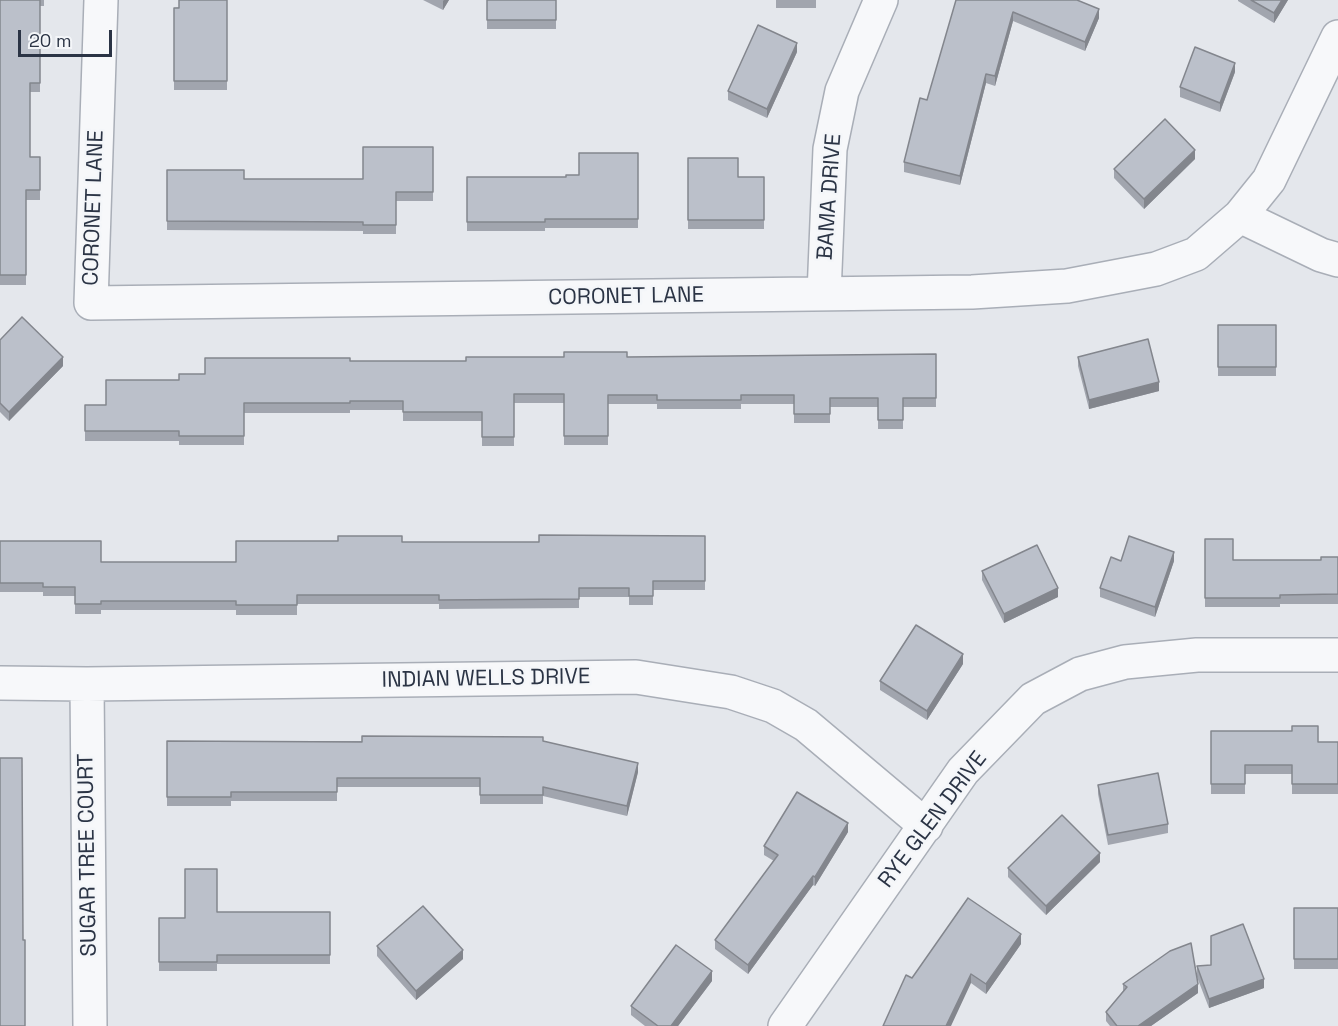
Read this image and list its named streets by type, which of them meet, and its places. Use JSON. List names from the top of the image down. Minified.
{"streets":{"street":["BAMA DRIVE","CORONET LANE","INDIAN WELLS DRIVE","RYE GLEN DRIVE","SUGAR TREE COURT"]},"crossings":[["BAMA DRIVE","CORONET LANE"],["INDIAN WELLS DRIVE","RYE GLEN DRIVE"],["INDIAN WELLS DRIVE","SUGAR TREE COURT"]],"scale_bar":"20 m"}
